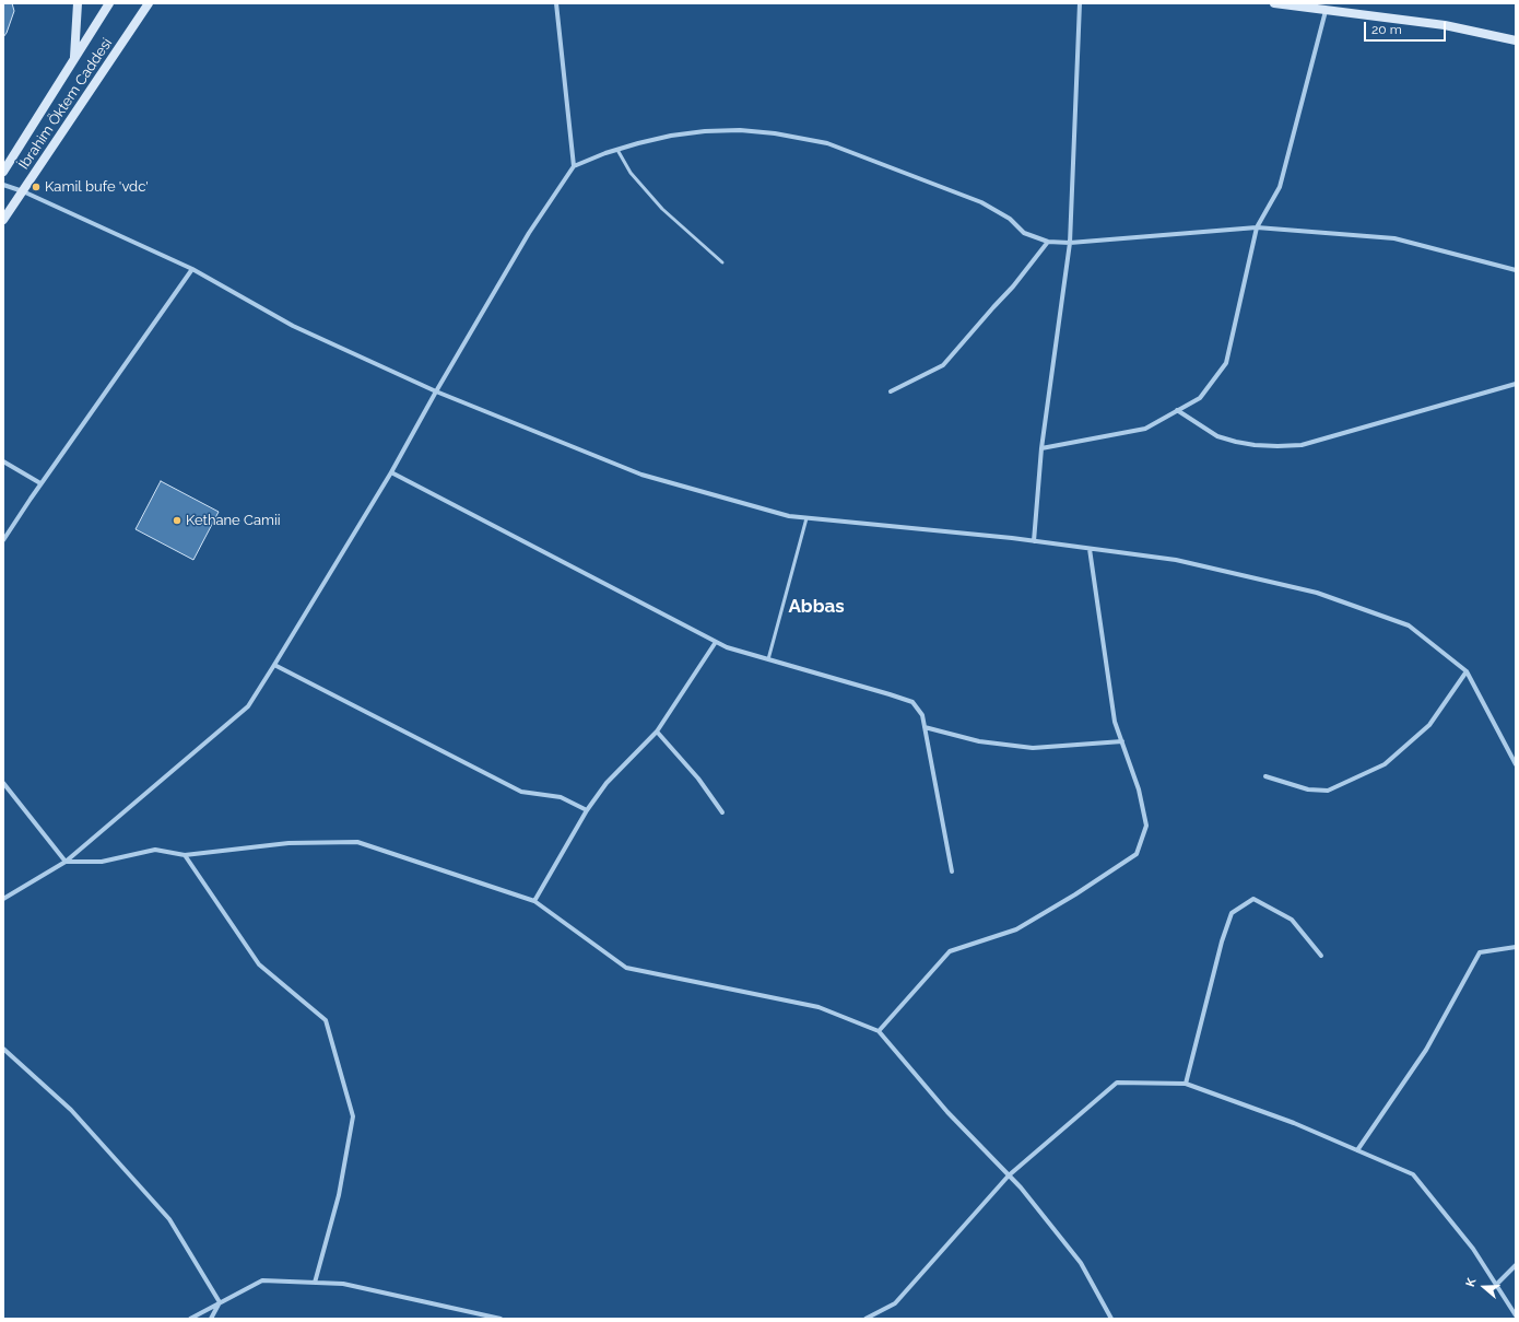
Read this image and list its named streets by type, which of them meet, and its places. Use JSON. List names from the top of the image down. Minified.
{"streets":{"main road":["İbrahim Öktem Caddesi"]},"districts":["Abbas"],"places":["Kamil bufe 'vdc'","Kethane Camii"],"scale_bar":"20 m","north":"left"}
